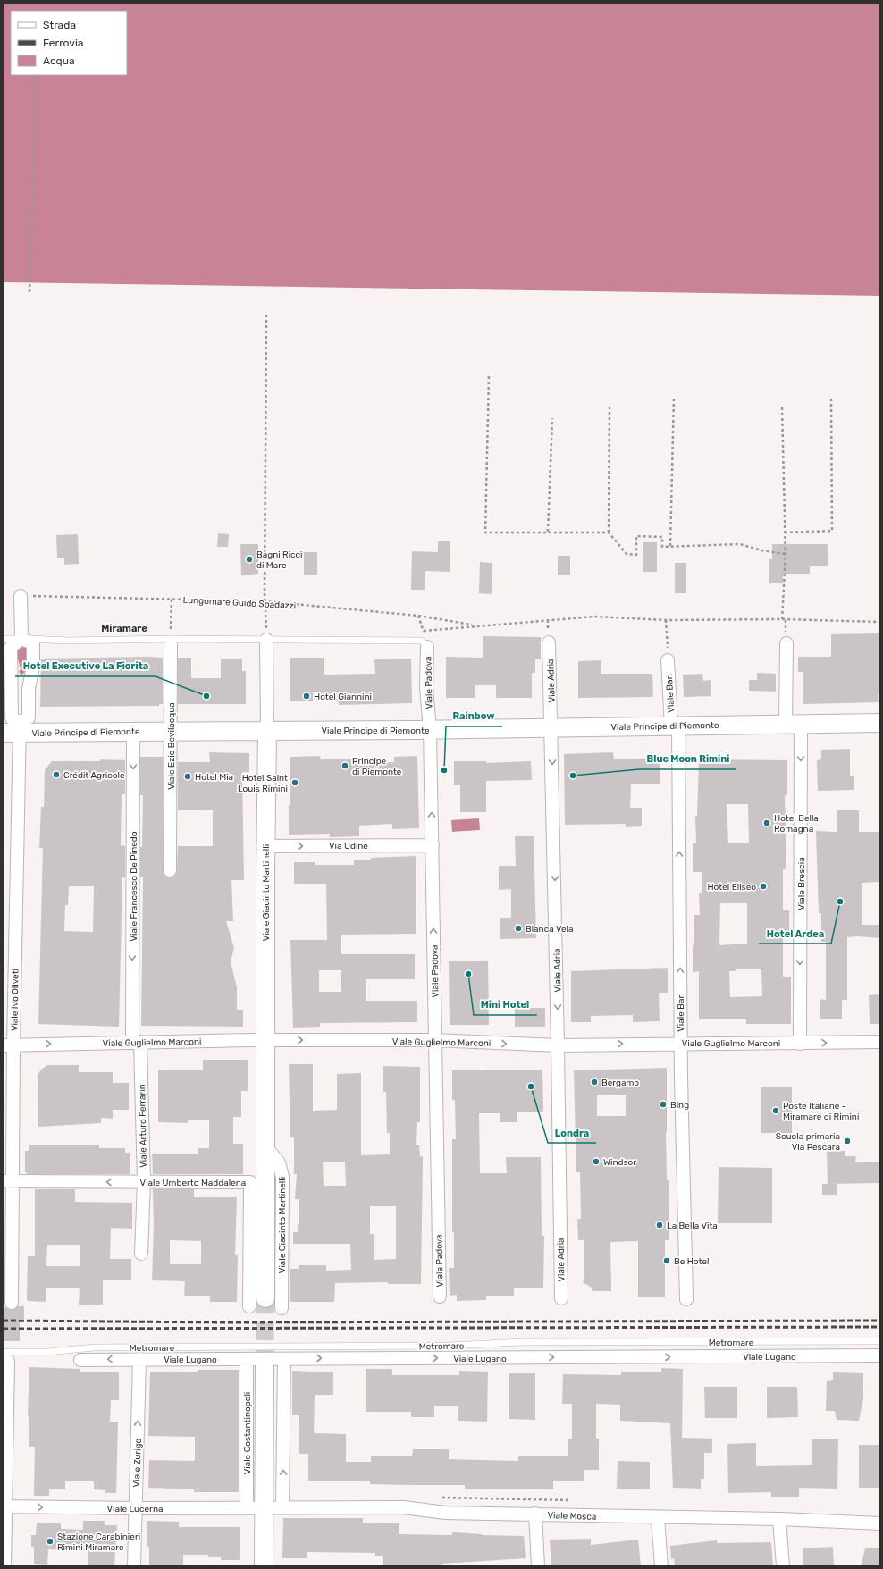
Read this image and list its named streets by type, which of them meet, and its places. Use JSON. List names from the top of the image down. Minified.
{"streets":{"street":["Viale Adria","Viale Padova","Viale Bari","Viale Principe di Piemonte","Viale Ezio Bevilacqua","Via Udine","Viale Brescia","Viale Francesco De Pinedo","Viale Giacinto Martinelli","Viale Ivo Oliveti","Viale Guglielmo Marconi","Viale Arturo Ferrarin","Viale Umberto Maddalena","Viale Lugano","Viale Costantinopoli","Viale Zurigo","Viale Lucerna","Viale Mosca"],"lane":["Metromare"],"path":["Lungomare Guido Spadazzi"]},"crossings":[["Viale Adria","Viale Principe di Piemonte"],["Viale Adria","Viale Guglielmo Marconi"],["Viale Padova","Viale Principe di Piemonte"],["Viale Padova","Via Udine"],["Viale Padova","Viale Guglielmo Marconi"],["Viale Bari","Viale Principe di Piemonte"],["Viale Bari","Viale Guglielmo Marconi"],["Viale Principe di Piemonte","Viale Ezio Bevilacqua"],["Viale Principe di Piemonte","Viale Brescia"],["Viale Principe di Piemonte","Viale Francesco De Pinedo"],["Viale Principe di Piemonte","Viale Giacinto Martinelli"],["Viale Principe di Piemonte","Viale Ivo Oliveti"],["Via Udine","Viale Giacinto Martinelli"],["Viale Brescia","Viale Guglielmo Marconi"],["Viale Francesco De Pinedo","Viale Guglielmo Marconi"],["Viale Francesco De Pinedo","Viale Arturo Ferrarin"],["Viale Giacinto Martinelli","Viale Guglielmo Marconi"],["Viale Ivo Oliveti","Viale Guglielmo Marconi"],["Viale Ivo Oliveti","Viale Umberto Maddalena"],["Viale Guglielmo Marconi","Viale Arturo Ferrarin"],["Viale Arturo Ferrarin","Viale Umberto Maddalena"],["Viale Lugano","Viale Costantinopoli"],["Viale Lugano","Viale Zurigo"],["Viale Costantinopoli","Viale Lucerna"],["Viale Costantinopoli","Viale Mosca"],["Viale Zurigo","Viale Lucerna"],["Viale Lucerna","Viale Mosca"]],"one_way":["Viale Adria","Viale Padova","Viale Bari","Via Udine","Viale Brescia","Viale Francesco De Pinedo","Viale Guglielmo Marconi","Viale Umberto Maddalena","Viale Lugano","Viale Zurigo","Viale Lucerna"],"districts":["Miramare"],"places":["Bagni Ricci di Mare","Hotel Executive La Fiorita","Hotel Giannini","Principe di Piemonte","Rainbow","Crédit Agricole","Blue Moon Rimini","Hotel Mia","Hotel Saint Louis Rimini","Hotel Bella Romagna","Hotel Eliseo","Hotel Ardea","Bianca Vela","Mini Hotel","Bergamo","Londra","Bing","Poste Italiane - Miramare di Rimini","Scuola primaria Via Pescara","Windsor","La Bella Vita","Be Hotel","Stazione Carabinieri Rimini Miramare"],"legend":["Strada","Ferrovia","Acqua"]}
